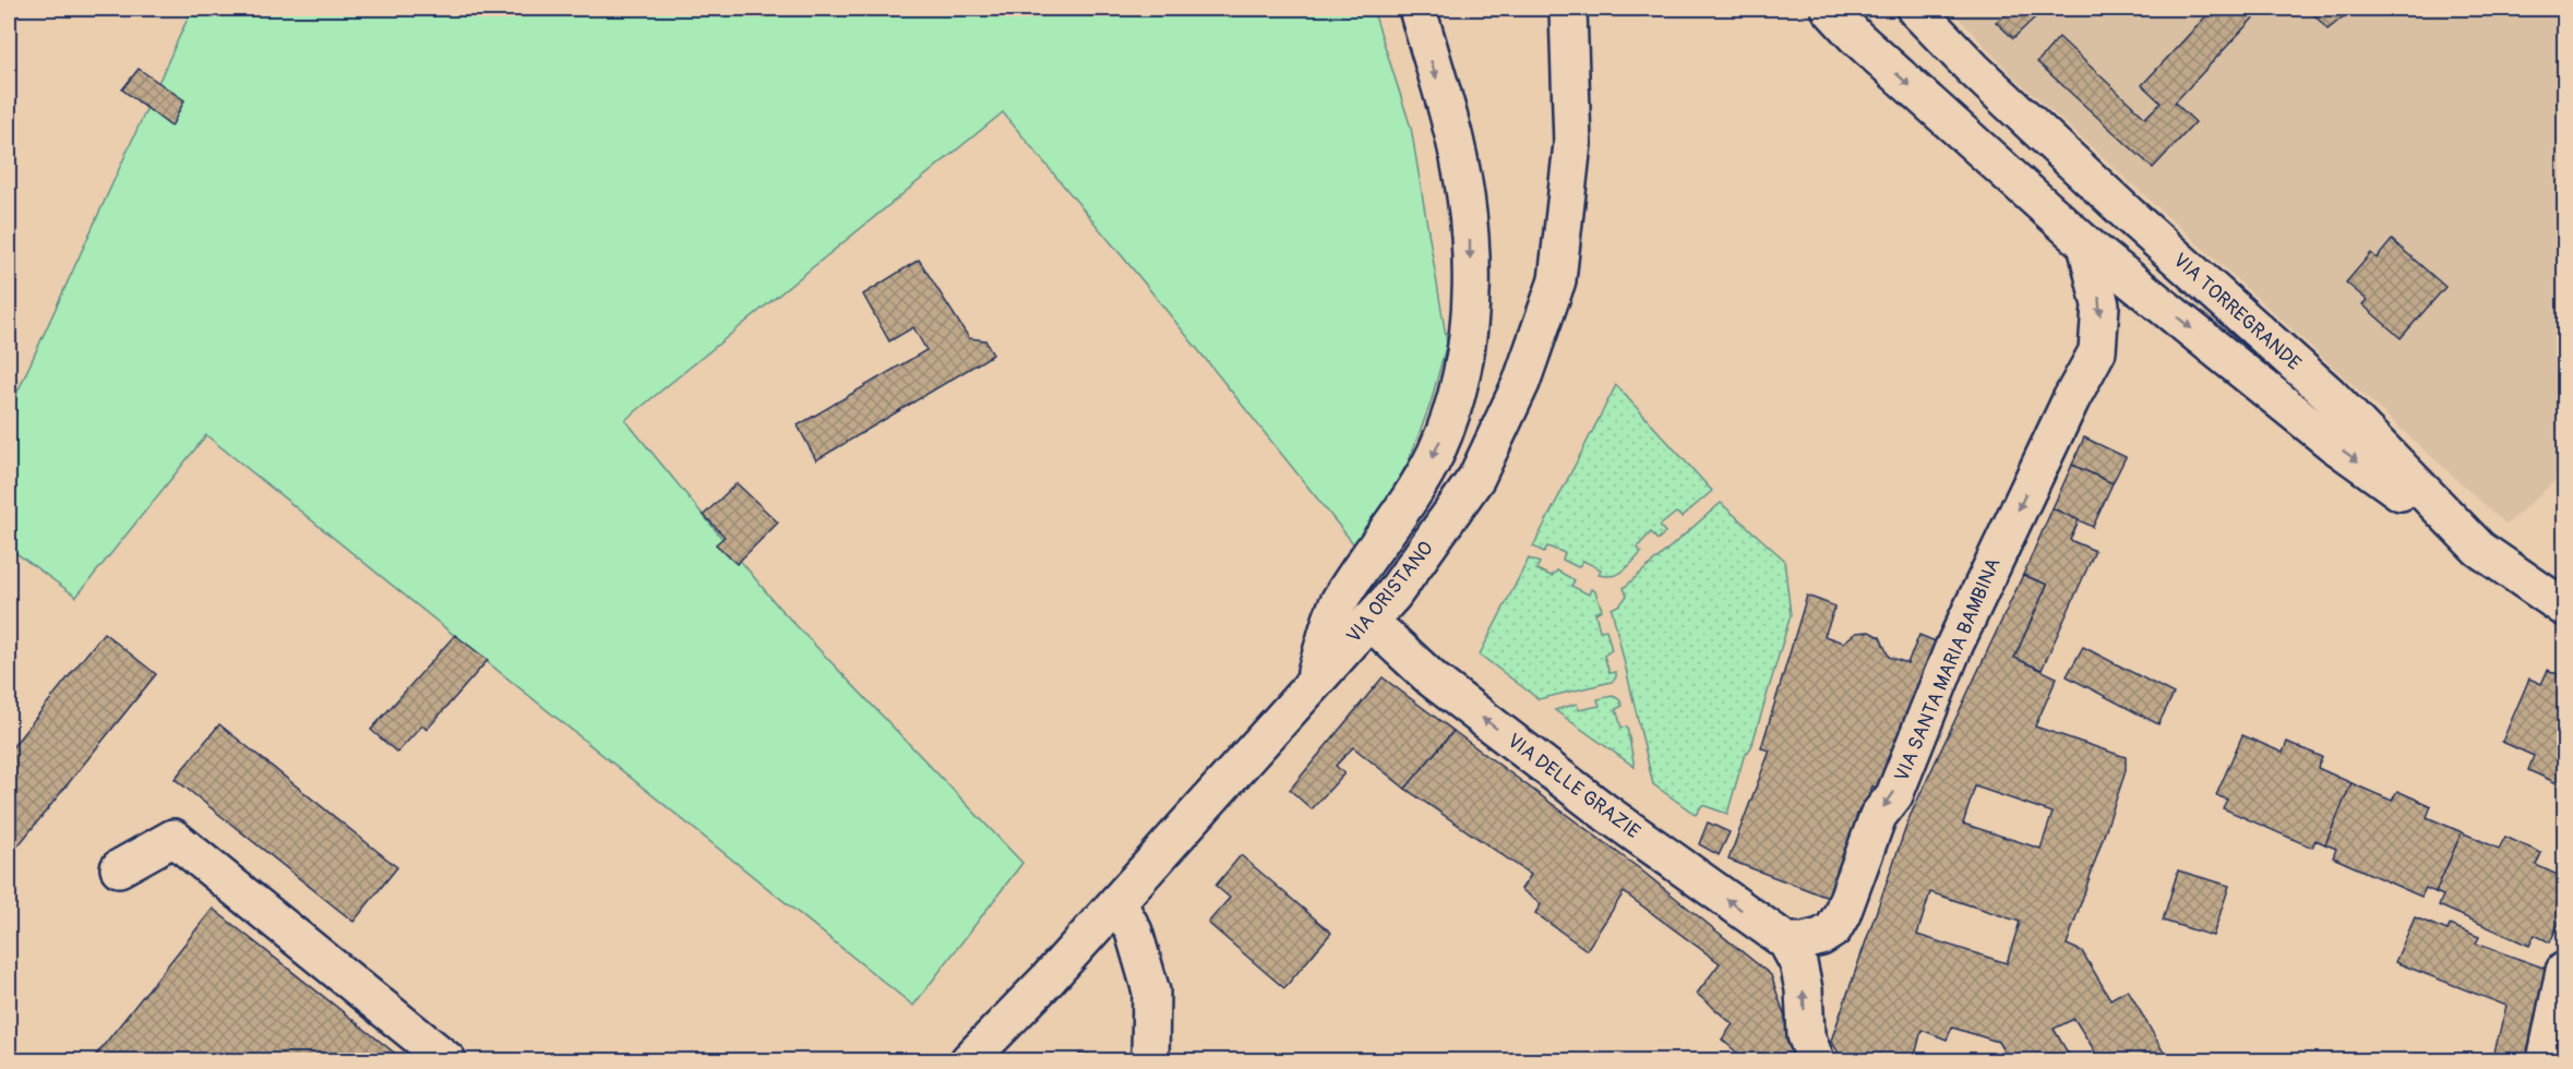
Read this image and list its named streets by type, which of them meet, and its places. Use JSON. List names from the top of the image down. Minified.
{"streets":{"main road":["VIA TORREGRANDE","VIA ORISTANO","VIA SANTA MARIA BAMBINA","VIA DELLE GRAZIE"]},"crossings":[["VIA ORISTANO","VIA DELLE GRAZIE"],["VIA SANTA MARIA BAMBINA","VIA DELLE GRAZIE"]],"one_way":["VIA SANTA MARIA BAMBINA","VIA DELLE GRAZIE"]}
